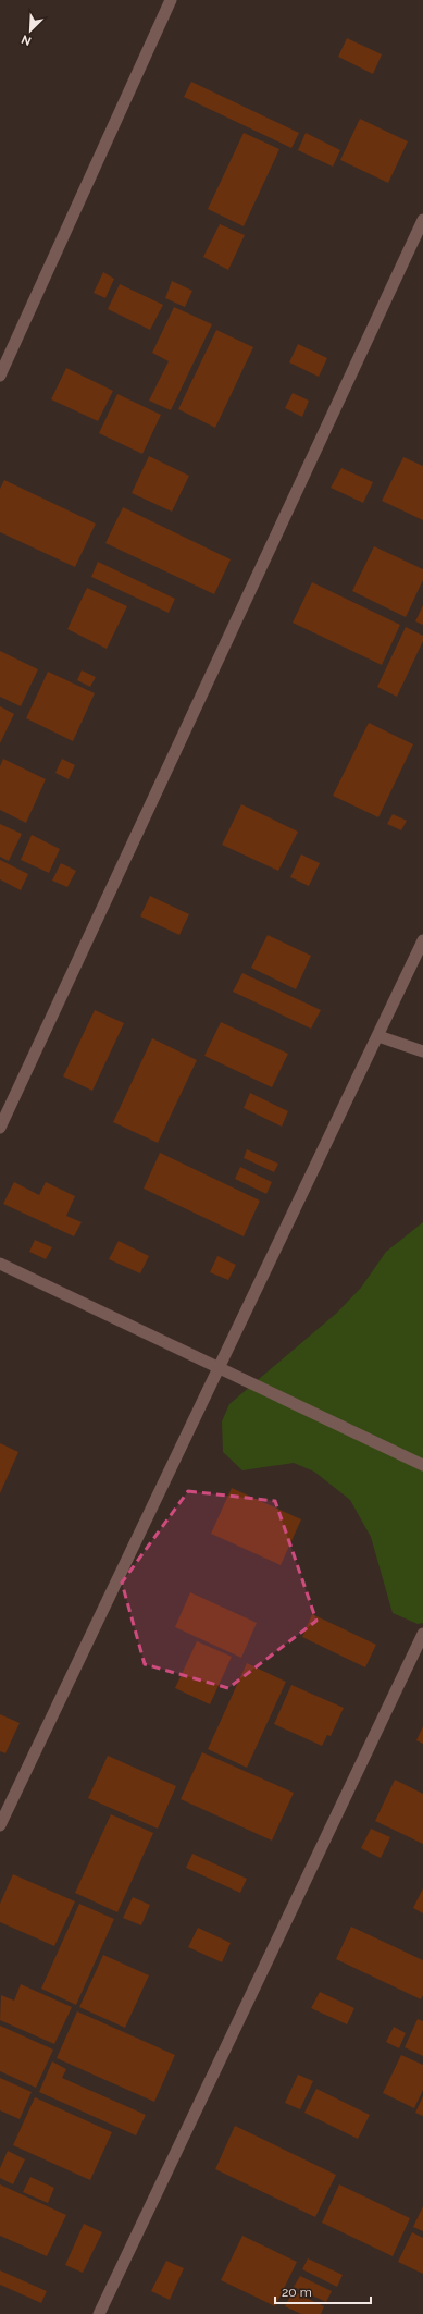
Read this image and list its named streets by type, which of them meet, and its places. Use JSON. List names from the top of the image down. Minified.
{"scale_bar":"20 m","north":"bottom left"}
